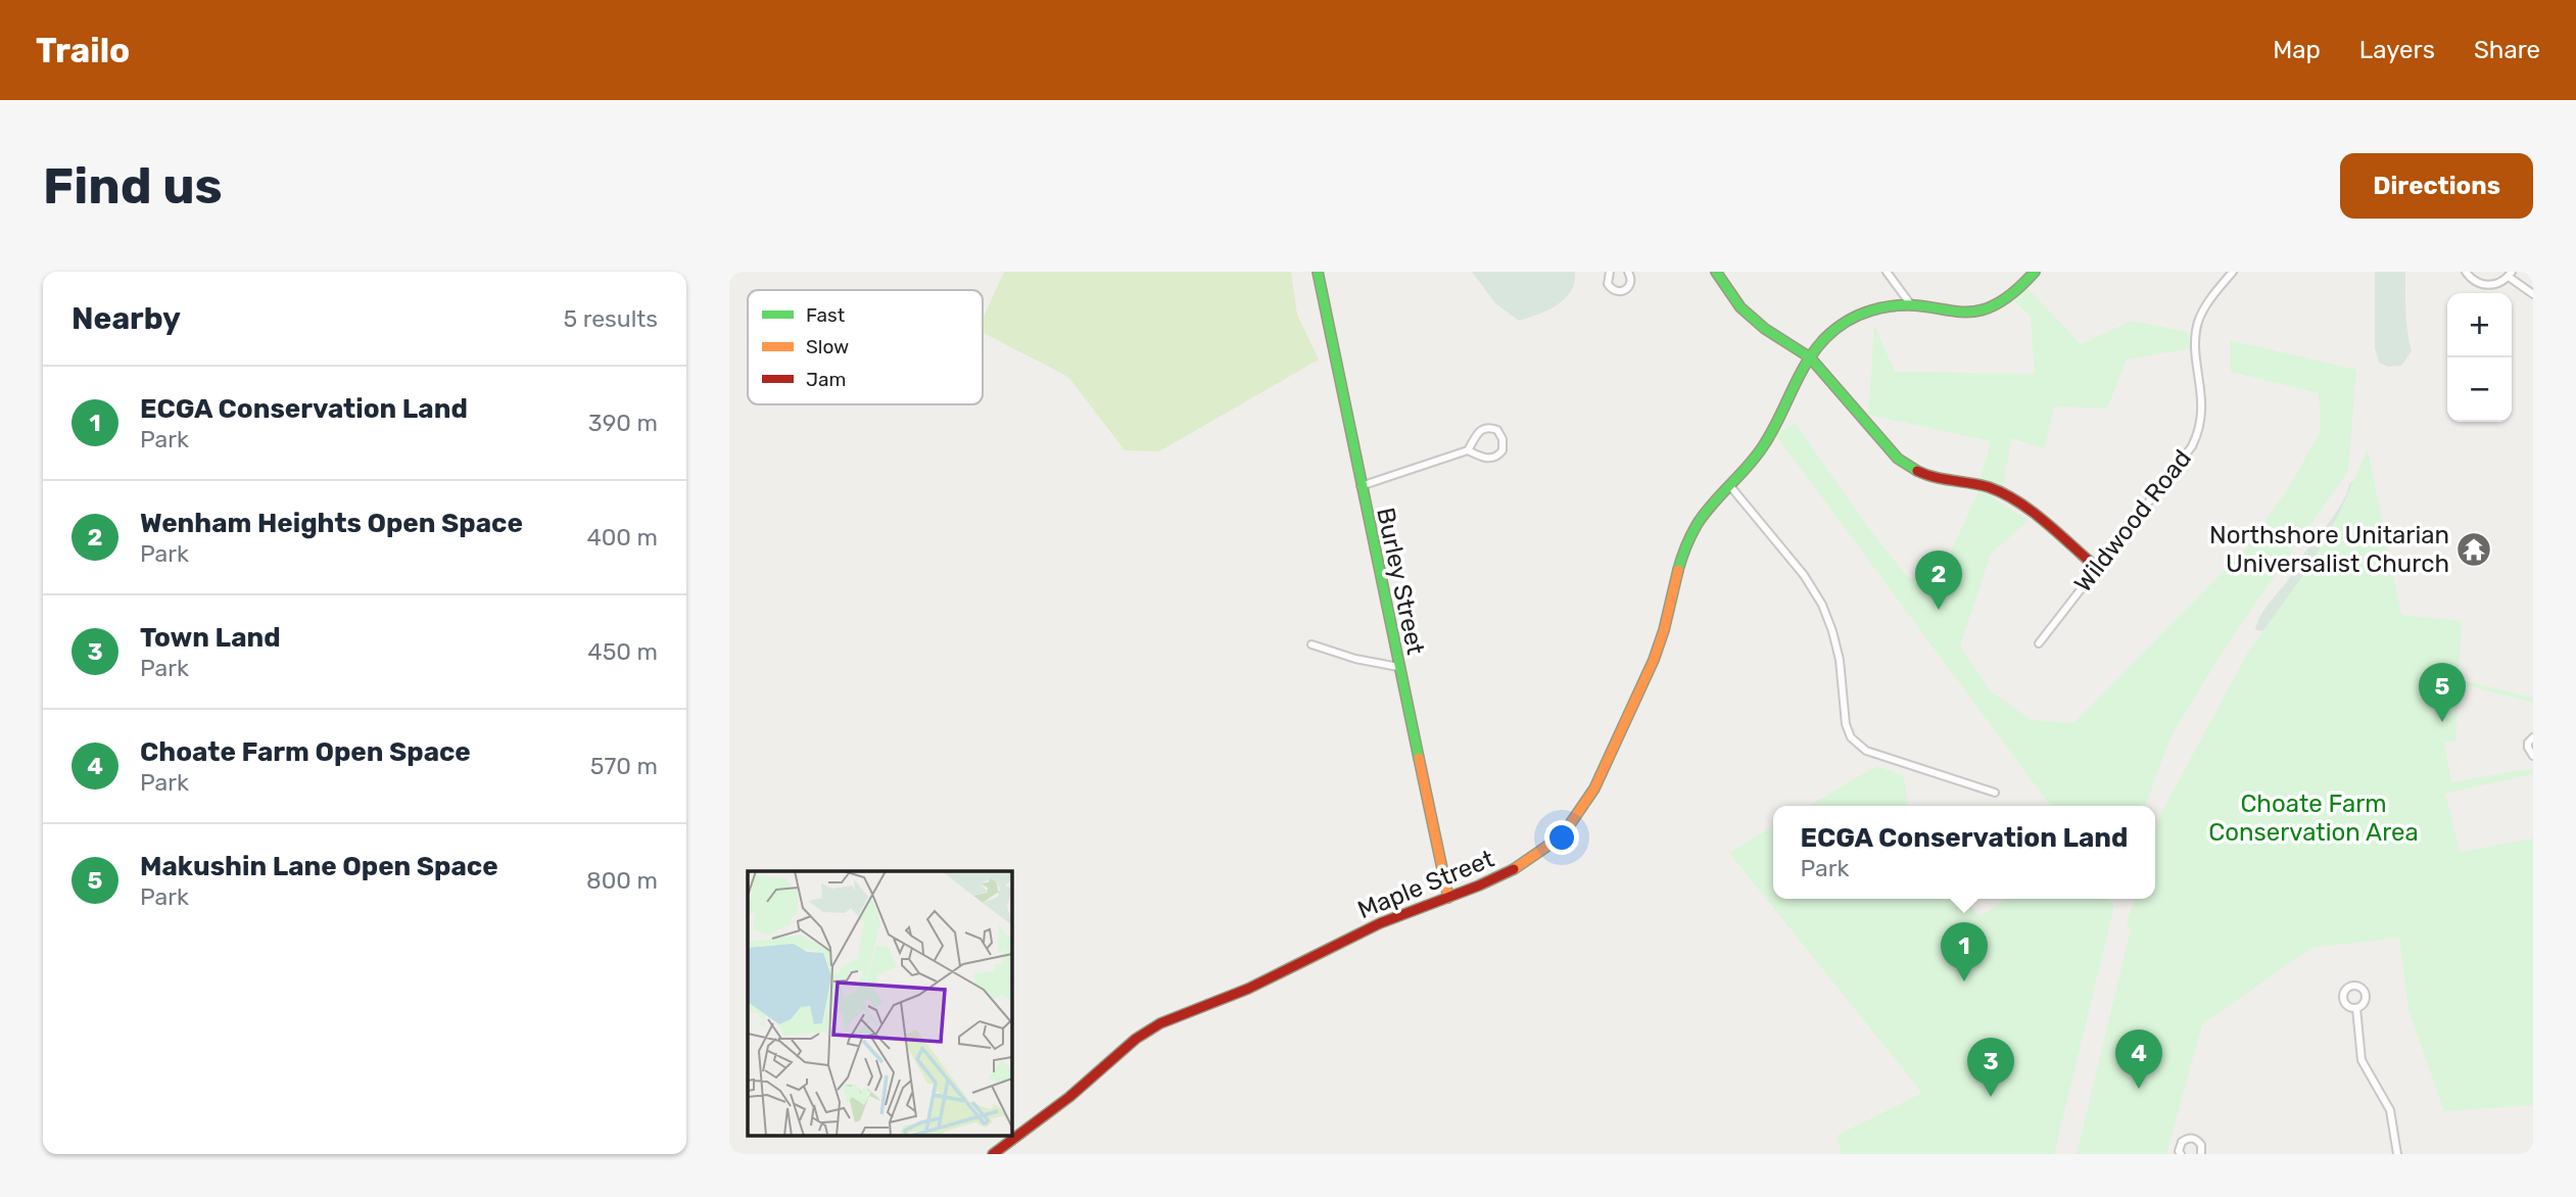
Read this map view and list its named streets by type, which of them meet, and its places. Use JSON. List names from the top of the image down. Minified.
{"streets":{"main road":["Burley Street","Maple Street"],"street":["Wildwood Road"]},"crossings":[["Burley Street","Maple Street"]],"parks":["Choate Farm Conservation Area"],"places":{"temple":["Northshore Unitarian Universalist Church"]},"legend":["Fast","Slow","Jam"],"page":{"header":"Trailo","nav":["Map","Layers","Share"],"buttons":"Directions","title":"Find us","heading":["Nearby","5 results"],"map_buttons":["+","−"],"list":[{"mark":"1","name":"ECGA Conservation Land","note":"Park","value":"390 m"},{"mark":"2","name":"Wenham Heights Open Space","note":"Park","value":"400 m"},{"mark":"3","name":"Town Land","note":"Park","value":"450 m"},{"mark":"4","name":"Choate Farm Open Space","note":"Park","value":"570 m"},{"mark":"5","name":"Makushin Lane Open Space","note":"Park","value":"800 m"}],"pins":["2","5","1","4","3"],"popup":["ECGA Conservation Land","Park"]}}
